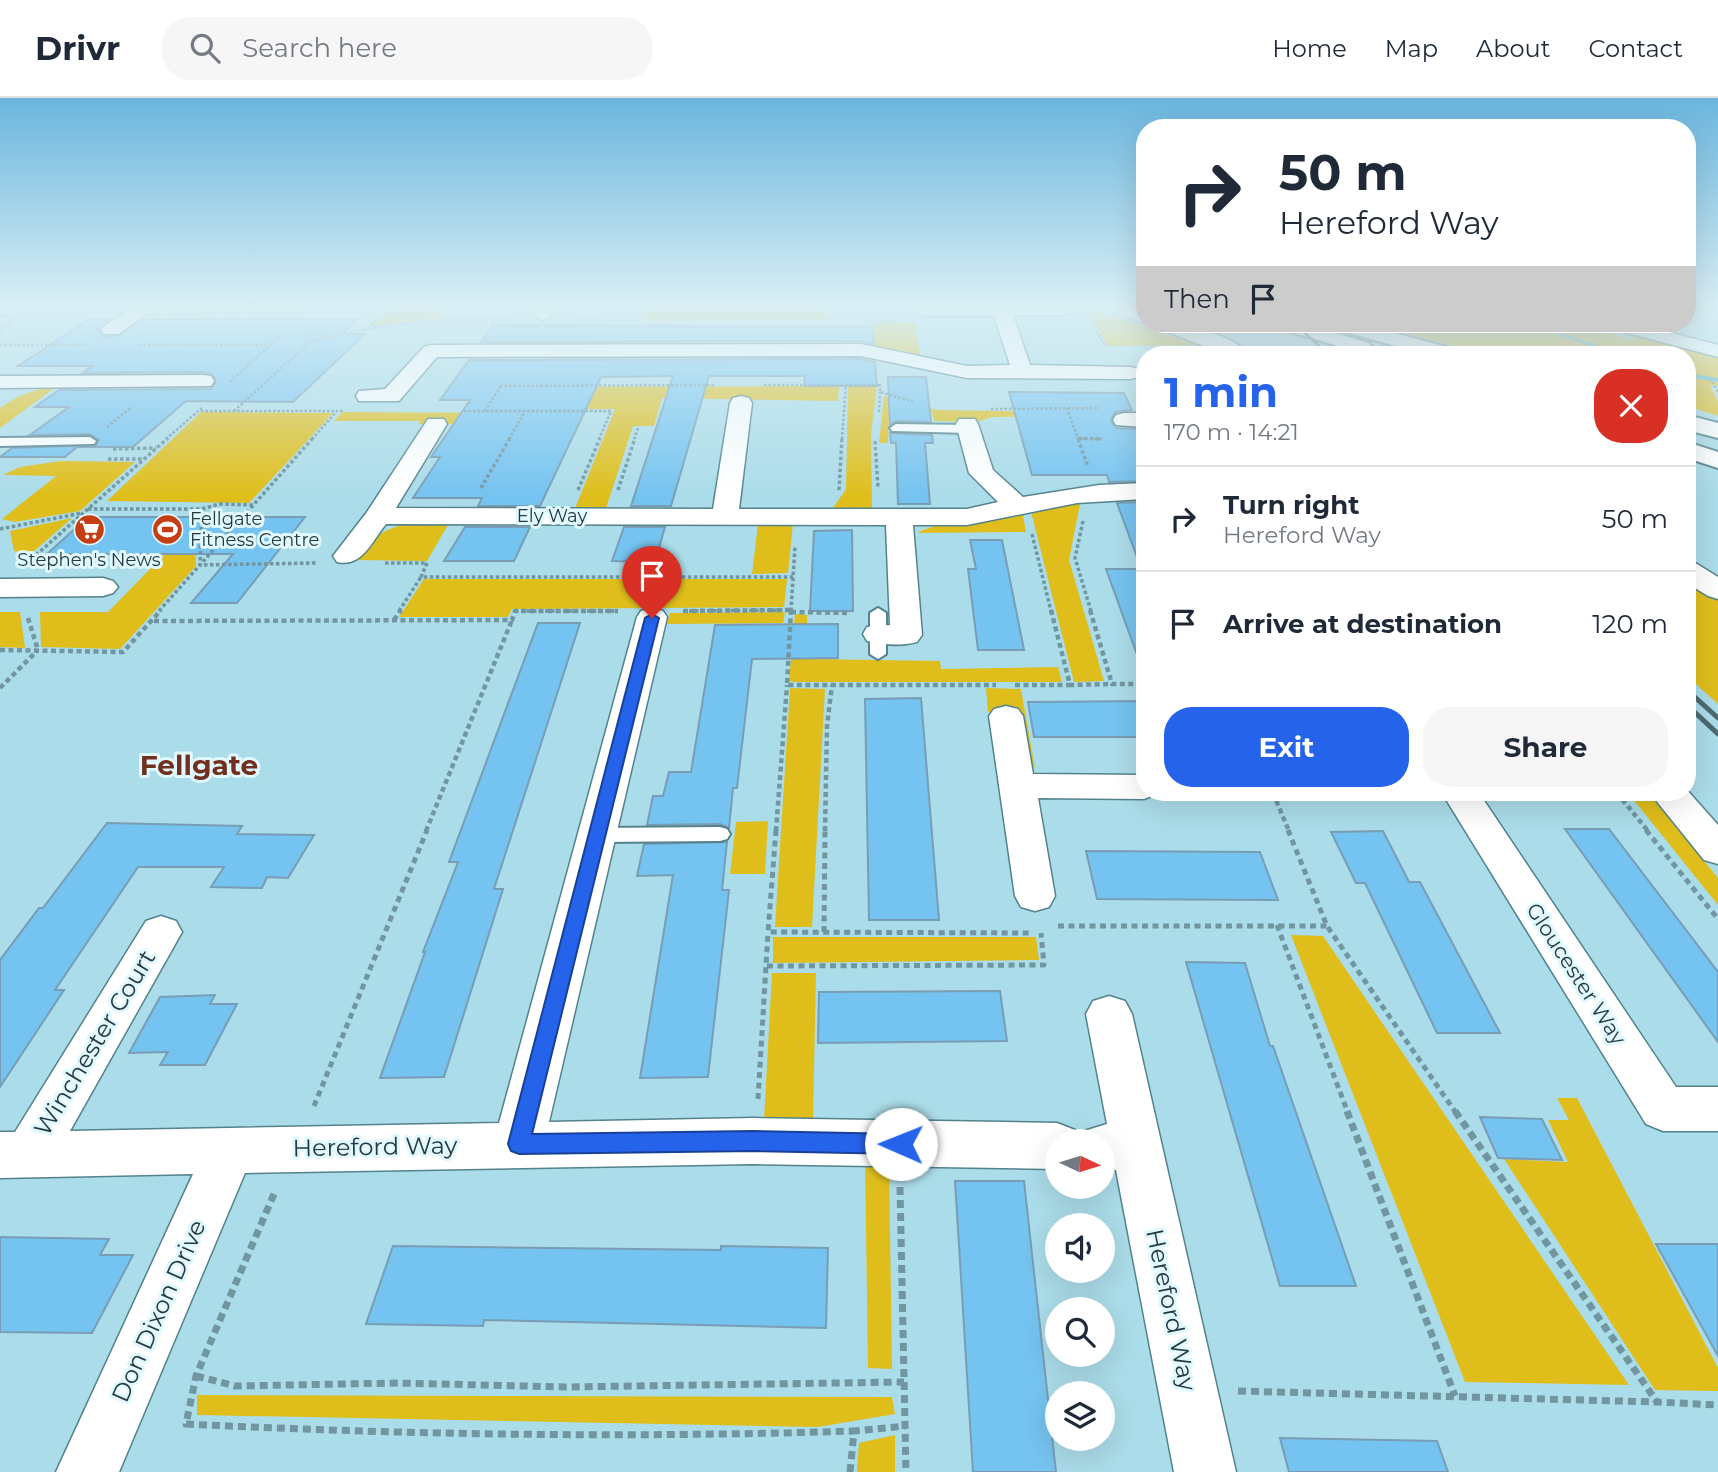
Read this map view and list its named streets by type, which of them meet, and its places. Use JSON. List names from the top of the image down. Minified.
{"streets":{"street":["Ely Way","Gloucester Way","Winchester Court","Hereford Way","Don Dixon Drive"]},"crossings":[["Winchester Court","Hereford Way"],["Winchester Court","Don Dixon Drive"],["Hereford Way","Don Dixon Drive"]],"districts":["Fellgate"],"places":{"supermarket":["Stephen's News"],"sports":["Fellgate Fitness Centre"]},"north":"right","page":{"header":"Drivr","search":"Search here","nav":["Home","Map","About","Contact"],"turn":["50 m","Hereford Way"],"then":"Then","heading":["1 min","170 m · 14:21"],"list":[{"name":"Turn right","note":"Hereford Way","value":"50 m"},{"name":"Arrive at destination","value":"120 m"}],"buttons":["Exit","Share"]}}
